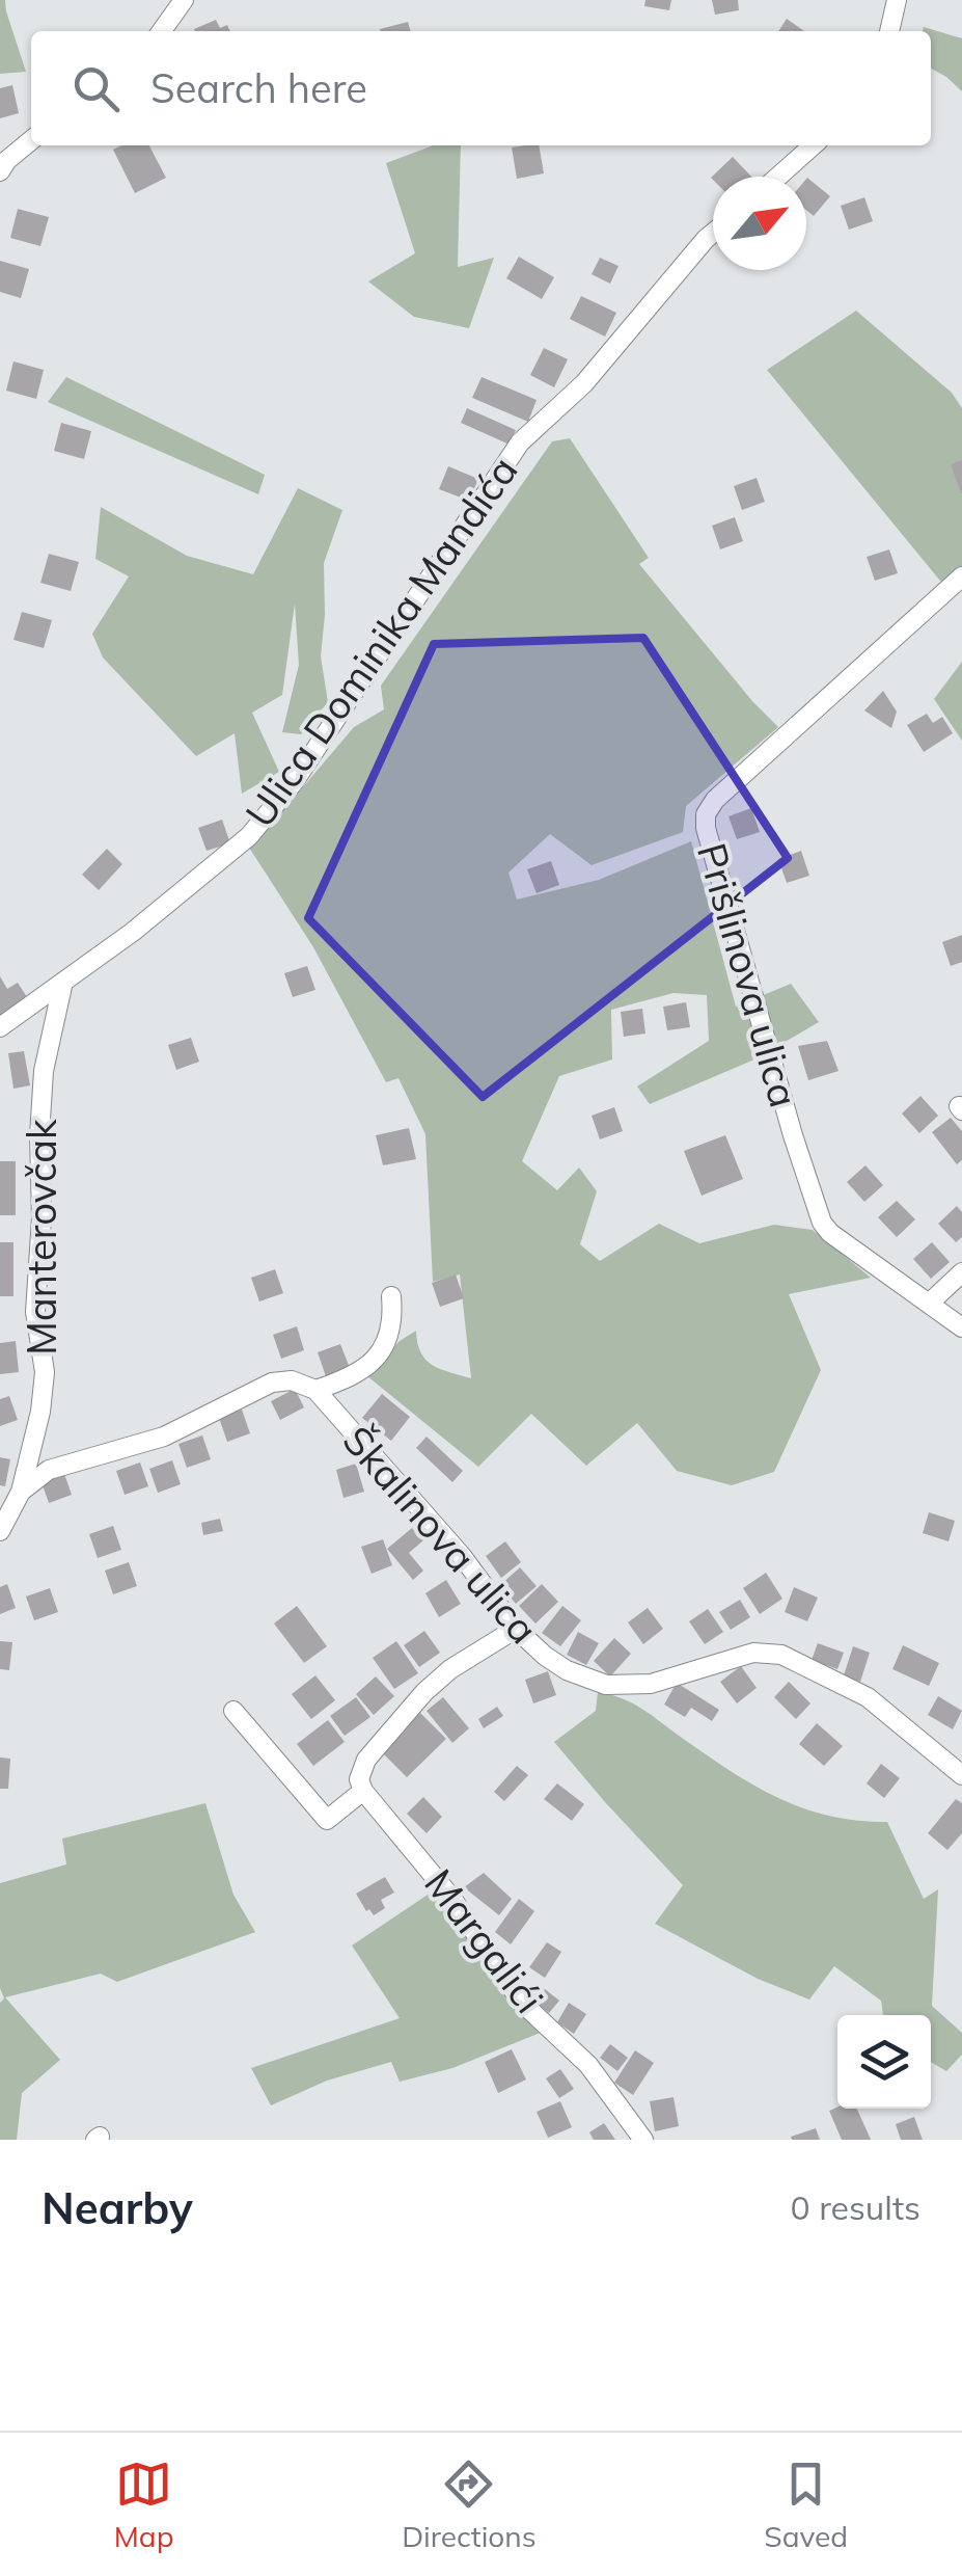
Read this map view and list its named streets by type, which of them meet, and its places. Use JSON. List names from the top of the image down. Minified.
{"streets":{"street":["Ulica Dominika Mandića","Prišlinova ulica","Manterovčak","Škalinova ulica","Margalići"]},"crossings":[["Ulica Dominika Mandića","Manterovčak"],["Manterovčak","Škalinova ulica"]],"north":"top right","page":{"search":"Search here","heading":["Nearby","0 results"],"nav":["Map","Directions","Saved"]}}
